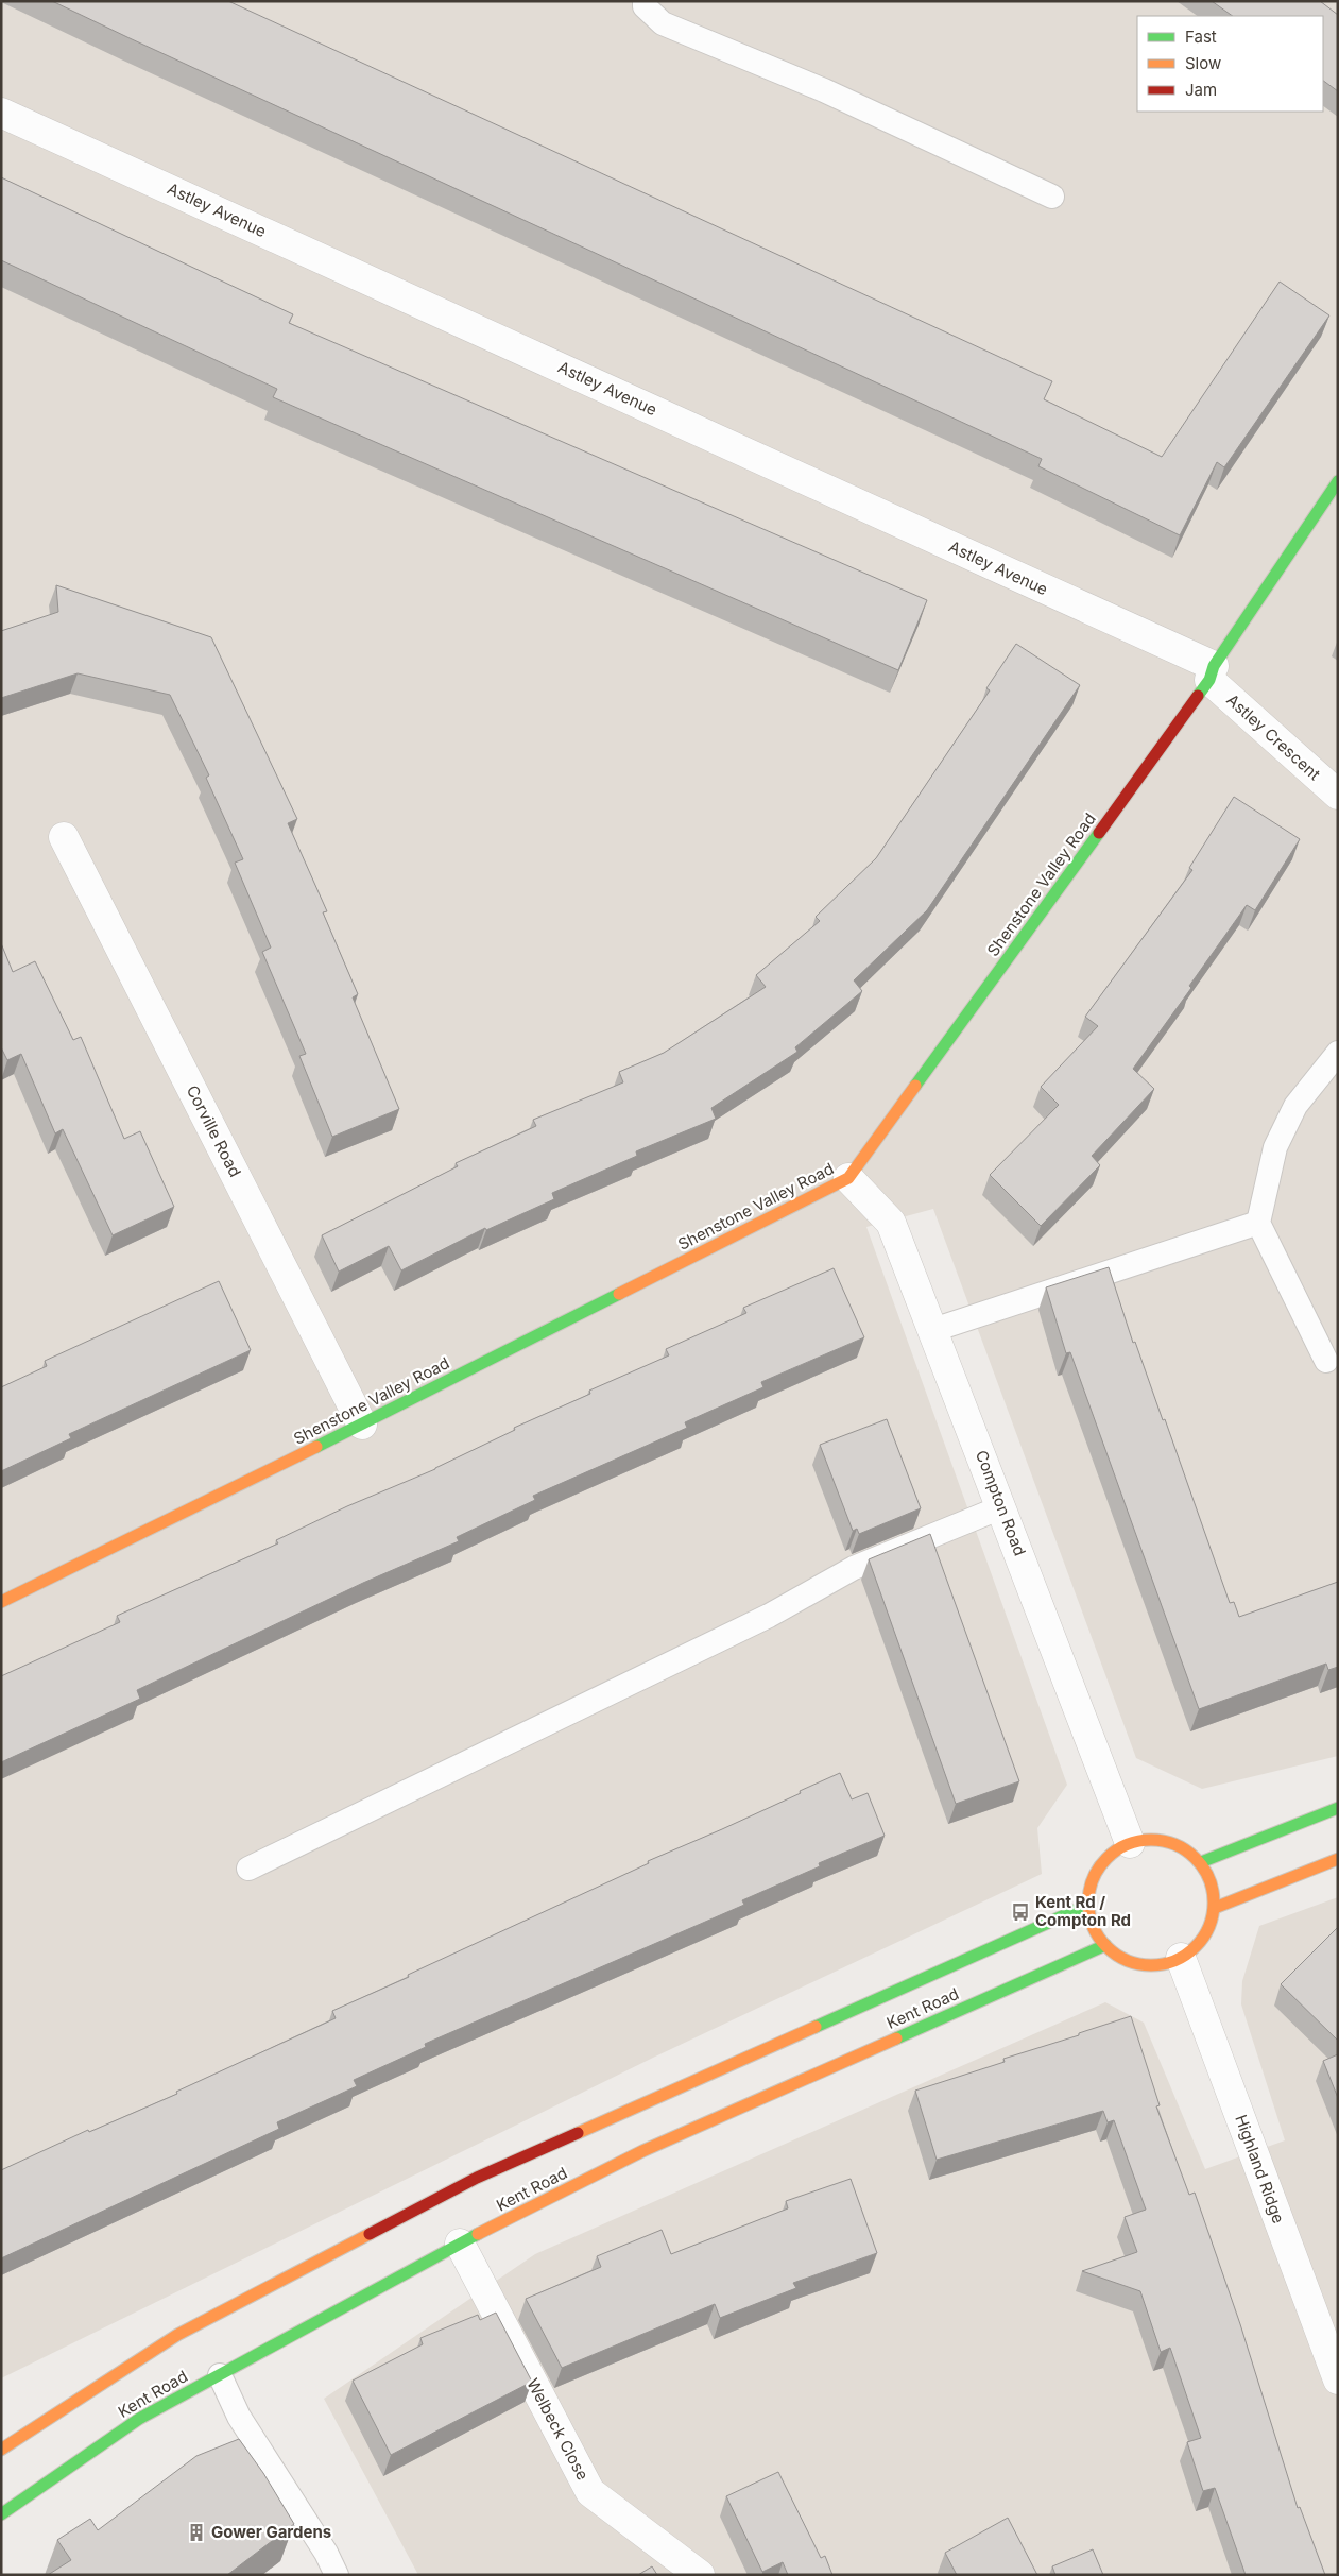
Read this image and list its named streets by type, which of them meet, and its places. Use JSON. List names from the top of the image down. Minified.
{"streets":{"main road":["Shenstone Valley Road","Kent Road"],"street":["Astley Avenue","Astley Crescent","Corville Road","Compton Road","Highland Ridge","Welbeck Close"]},"crossings":[["Astley Avenue","Astley Crescent"],["Astley Avenue","Shenstone Valley Road"],["Astley Crescent","Shenstone Valley Road"],["Shenstone Valley Road","Corville Road"],["Shenstone Valley Road","Compton Road"],["Compton Road","Kent Road"],["Compton Road","Highland Ridge"],["Kent Road","Highland Ridge"],["Kent Road","Welbeck Close"]],"places":{"bus stop":["Kent Rd / Compton Rd"],"building":["Gower Gardens"]},"legend":["Fast","Slow","Jam"]}
